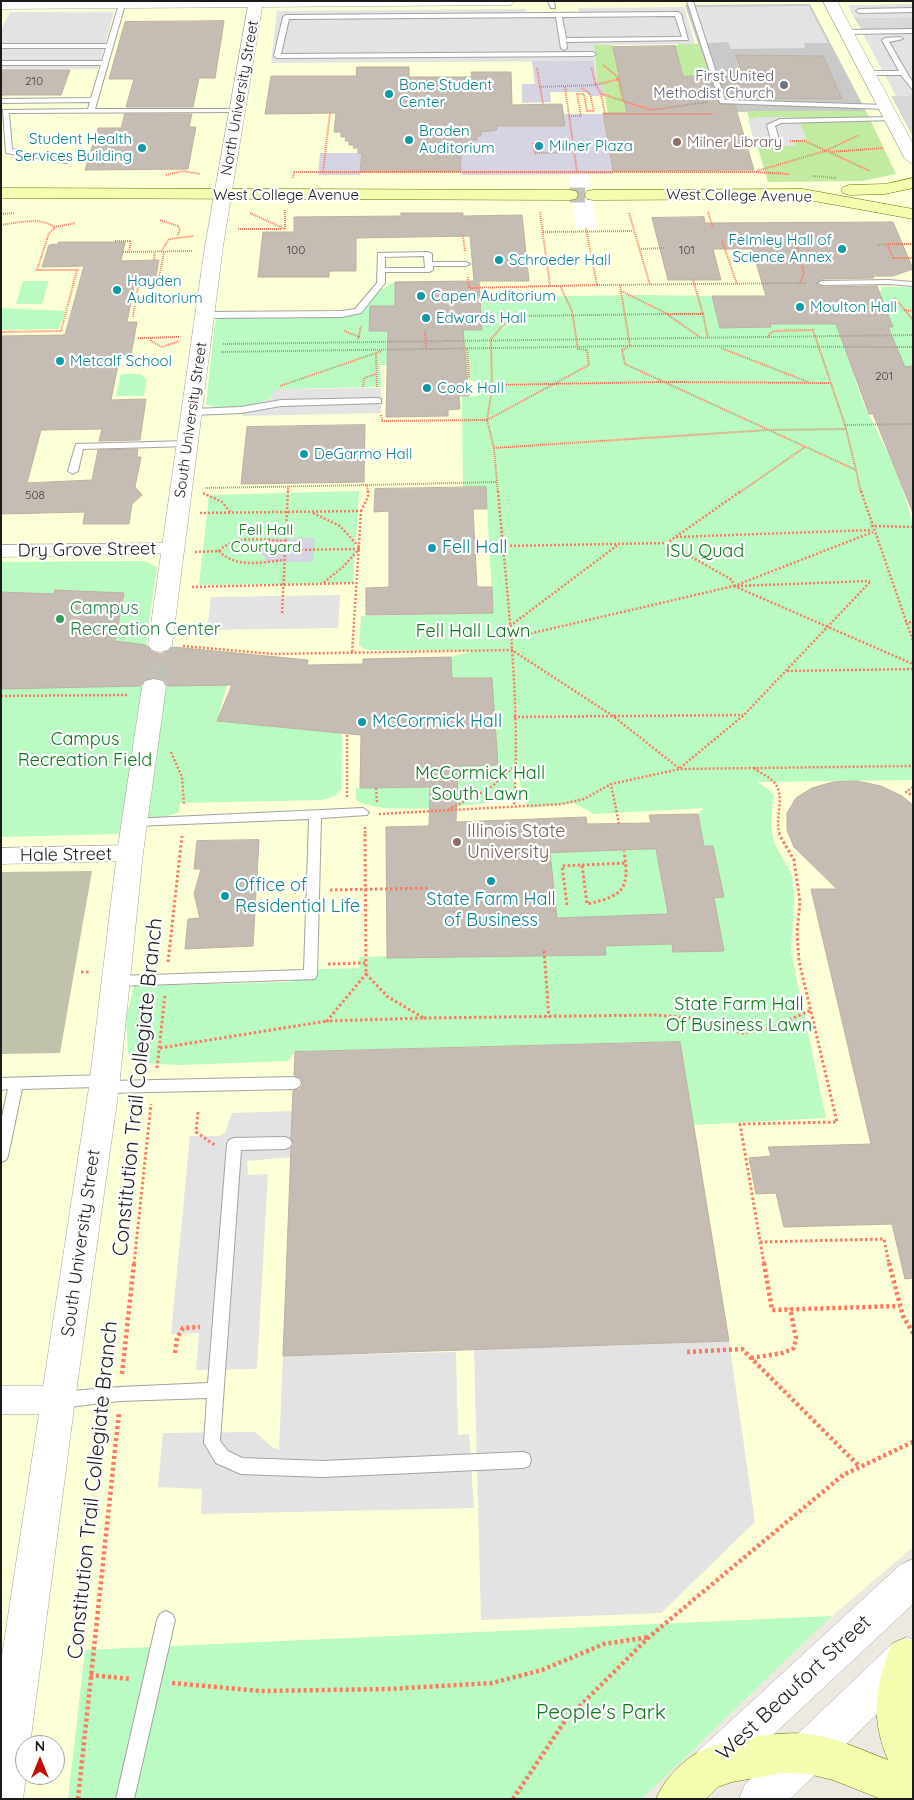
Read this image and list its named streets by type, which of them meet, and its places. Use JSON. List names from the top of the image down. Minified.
{"streets":{"main road":["West College Avenue"],"street":["North University Street","South University Street","Dry Grove Street","Hale Street","West Beaufort Street"],"path":["Constitution Trail Collegiate Branch"]},"crossings":[["North University Street","West College Avenue"],["North University Street","South University Street"],["West College Avenue","South University Street"],["South University Street","Dry Grove Street"],["South University Street","Hale Street"]],"parks":["Fell Hall Courtyard","ISU Quad","Fell Hall Lawn","Campus Recreation Field","McCormick Hall South Lawn","State Farm Hall Of Business Lawn","People's Park"],"places":["First United Methodist Church","Bone Student Center","Braden Auditorium","Milner Library","Milner Plaza","Student Health Services Building","Felmley Hall of Science Annex","Schroeder Hall","Hayden Auditorium","Capen Auditorium","Moulton Hall","Edwards Hall","Metcalf School","Cook Hall","DeGarmo Hall","Fell Hall","Campus Recreation Center","McCormick Hall","Illinois State University","State Farm Hall of Business","Office of Residential Life"],"house_numbers":["210","100","101","201","508"],"north":"top"}
